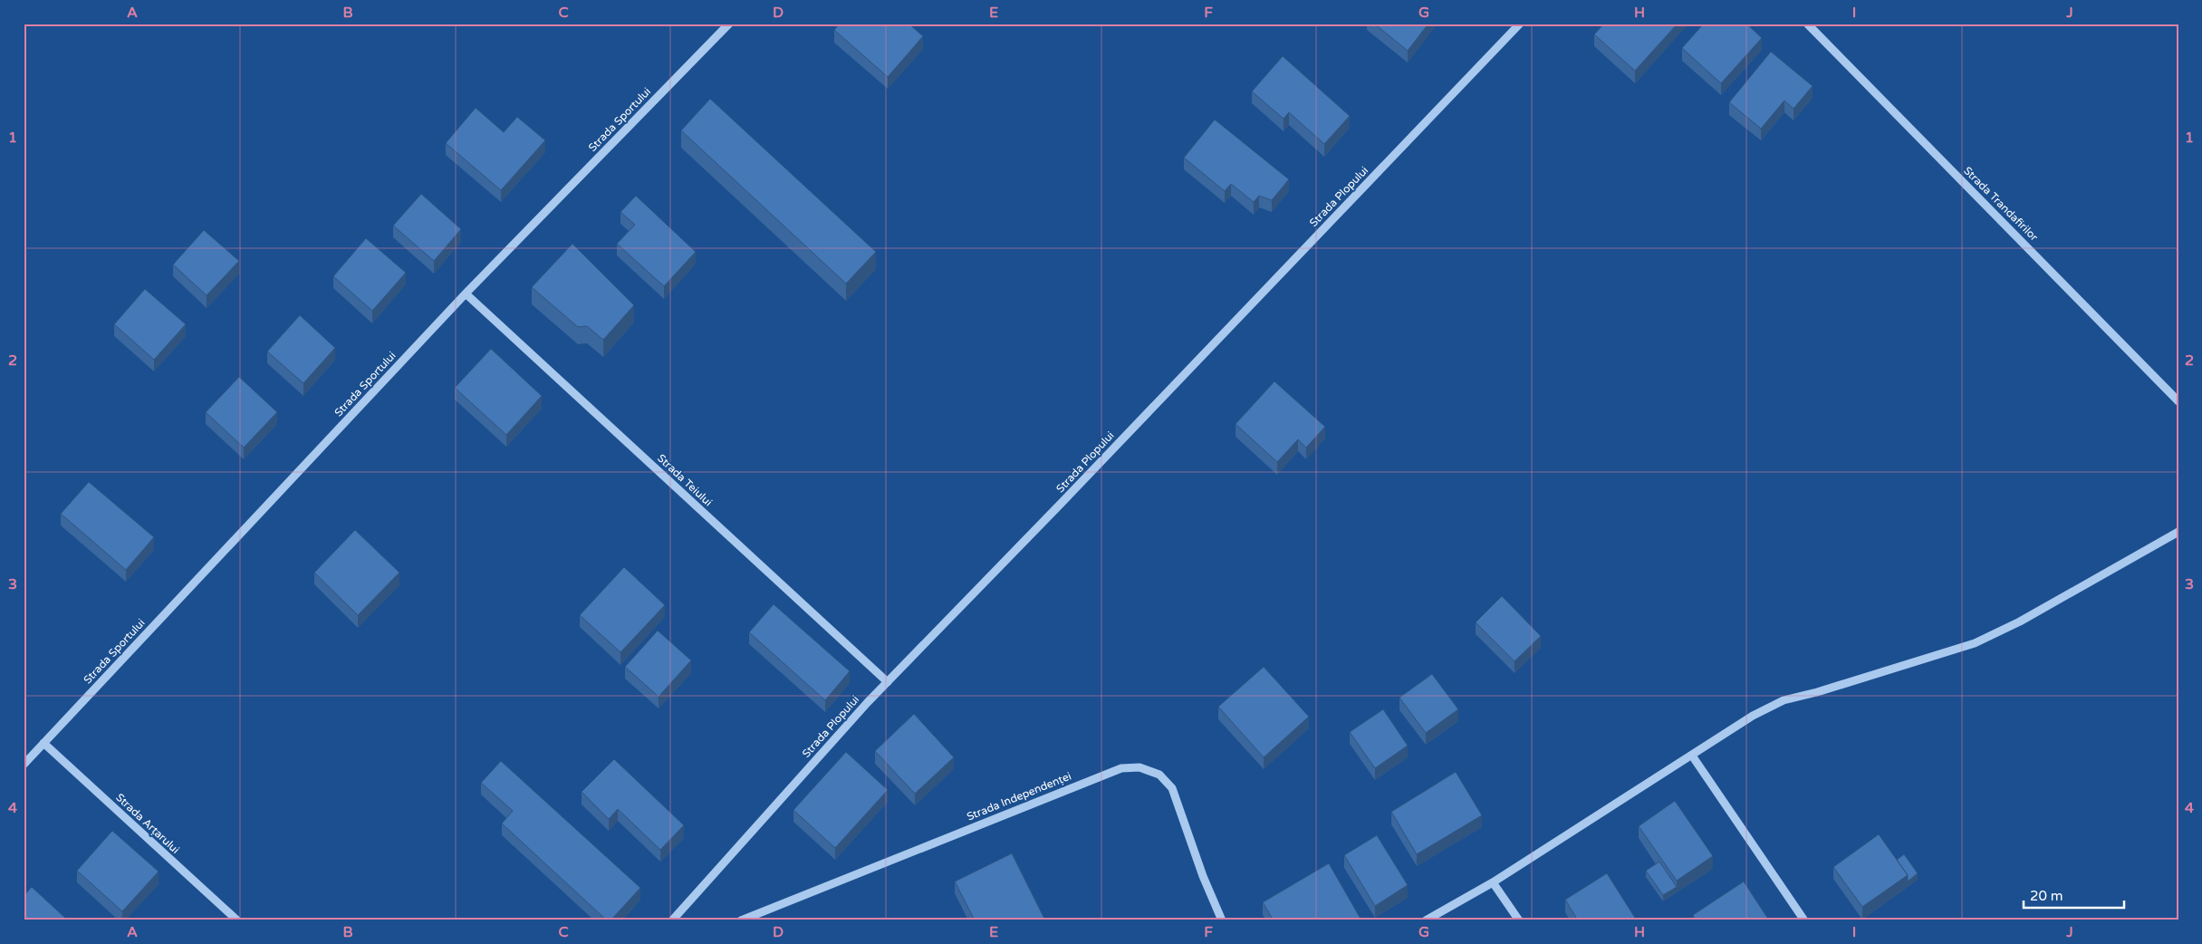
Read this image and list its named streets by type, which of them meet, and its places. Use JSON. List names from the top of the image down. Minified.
{"streets":{"street":["Strada Sportului","Strada Plopului","Strada Trandafirilor","Strada Teiului","Strada Independenței","Strada Arțarului"]},"crossings":[["Strada Sportului","Strada Teiului"],["Strada Sportului","Strada Arțarului"],["Strada Plopului","Strada Teiului"]],"scale_bar":"20 m","grid":{"columns":["A","B","C","D","E","F","G","H","I","J"],"rows":["1","2","3","4"]}}
